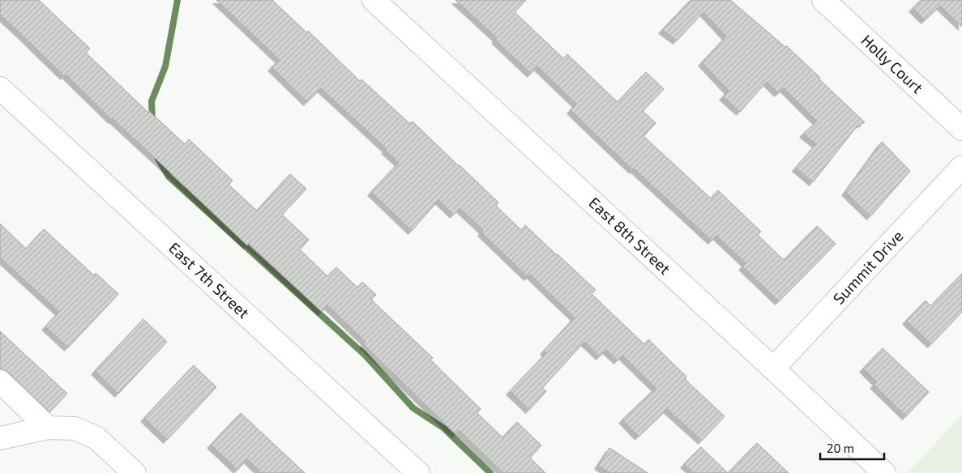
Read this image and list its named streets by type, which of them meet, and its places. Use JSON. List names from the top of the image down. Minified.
{"streets":{"street":["Holly Court","East 8th Street","Summit Drive","East 7th Street"]},"crossings":[["East 8th Street","Summit Drive"]],"scale_bar":"20 m"}
